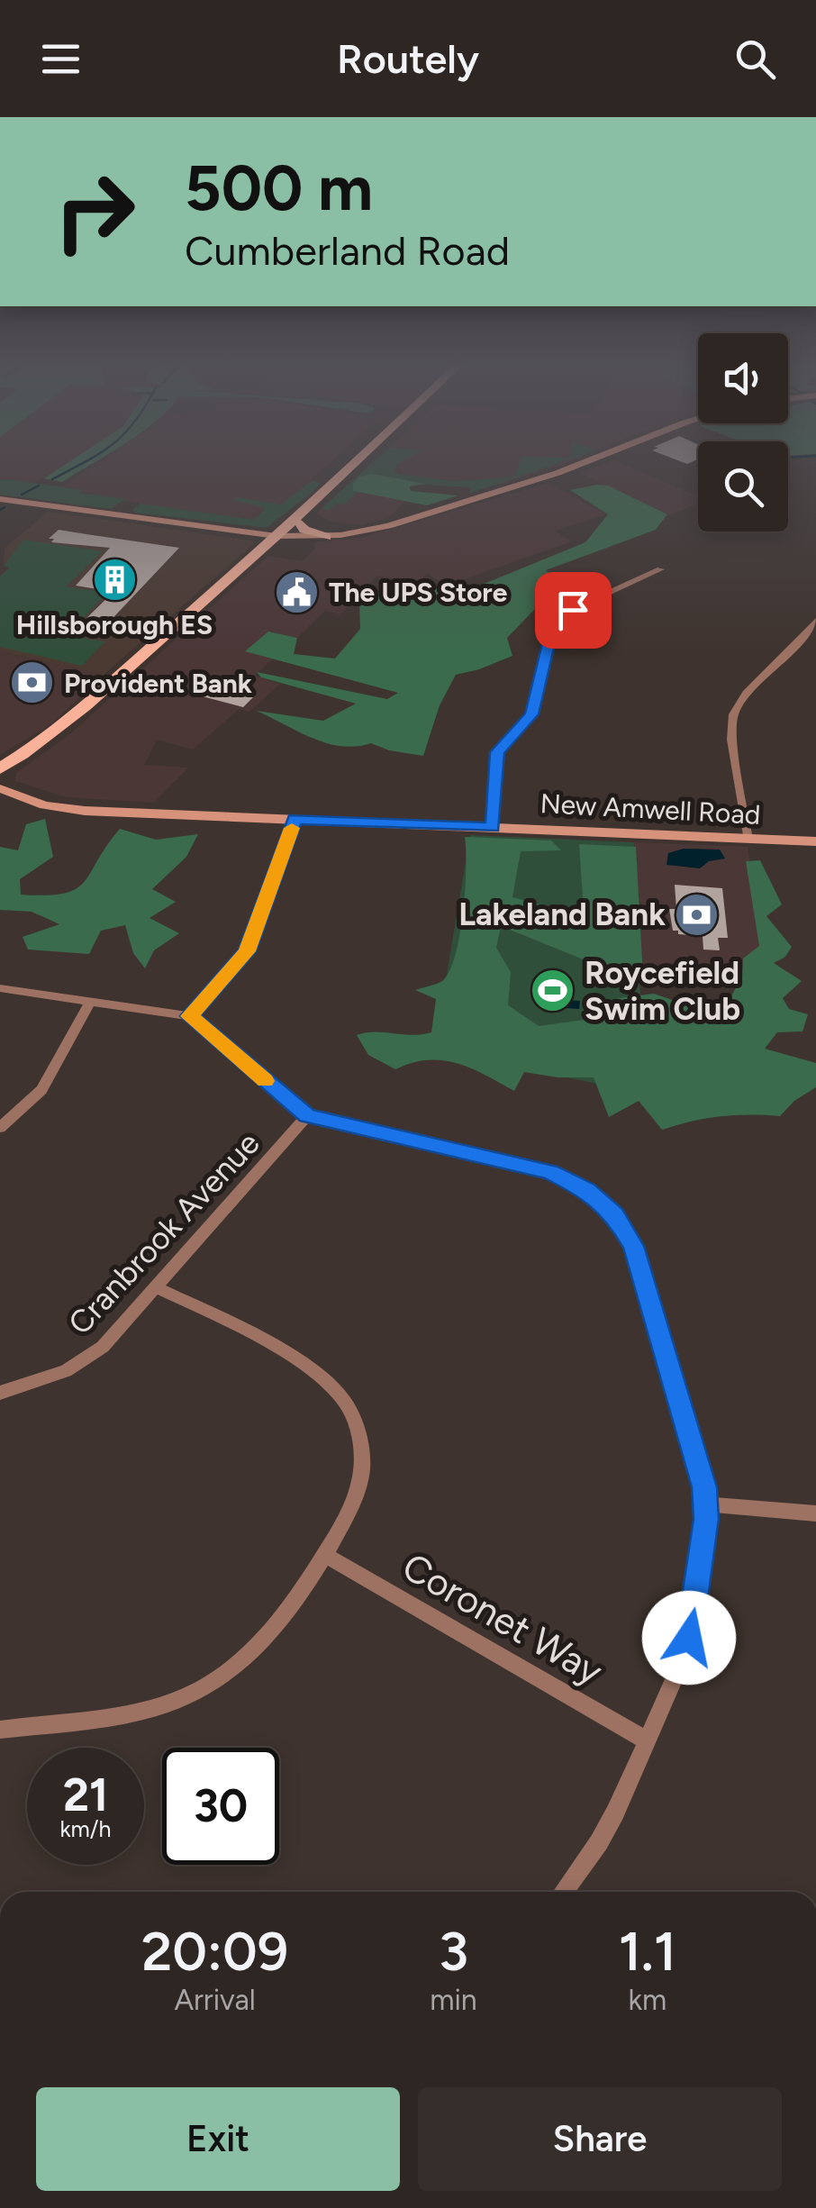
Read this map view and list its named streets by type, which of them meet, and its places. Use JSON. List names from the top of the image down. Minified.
{"streets":{"main road":["New Amwell Road"],"street":["Cranbrook Avenue","Coronet Way"]},"places":{"building":["Hillsborough ES"],"public building":["The UPS Store"],"bank":["Provident Bank","Lakeland Bank"],"sports":["Roycefield Swim Club"]},"page":{"header":"Routely","turn":["500 m","Cumberland Road"],"speed":"21 km/h","limit":"30","eta":["20:09","Arrival","3","min","1.1","km"],"buttons":["Exit","Share"]}}
